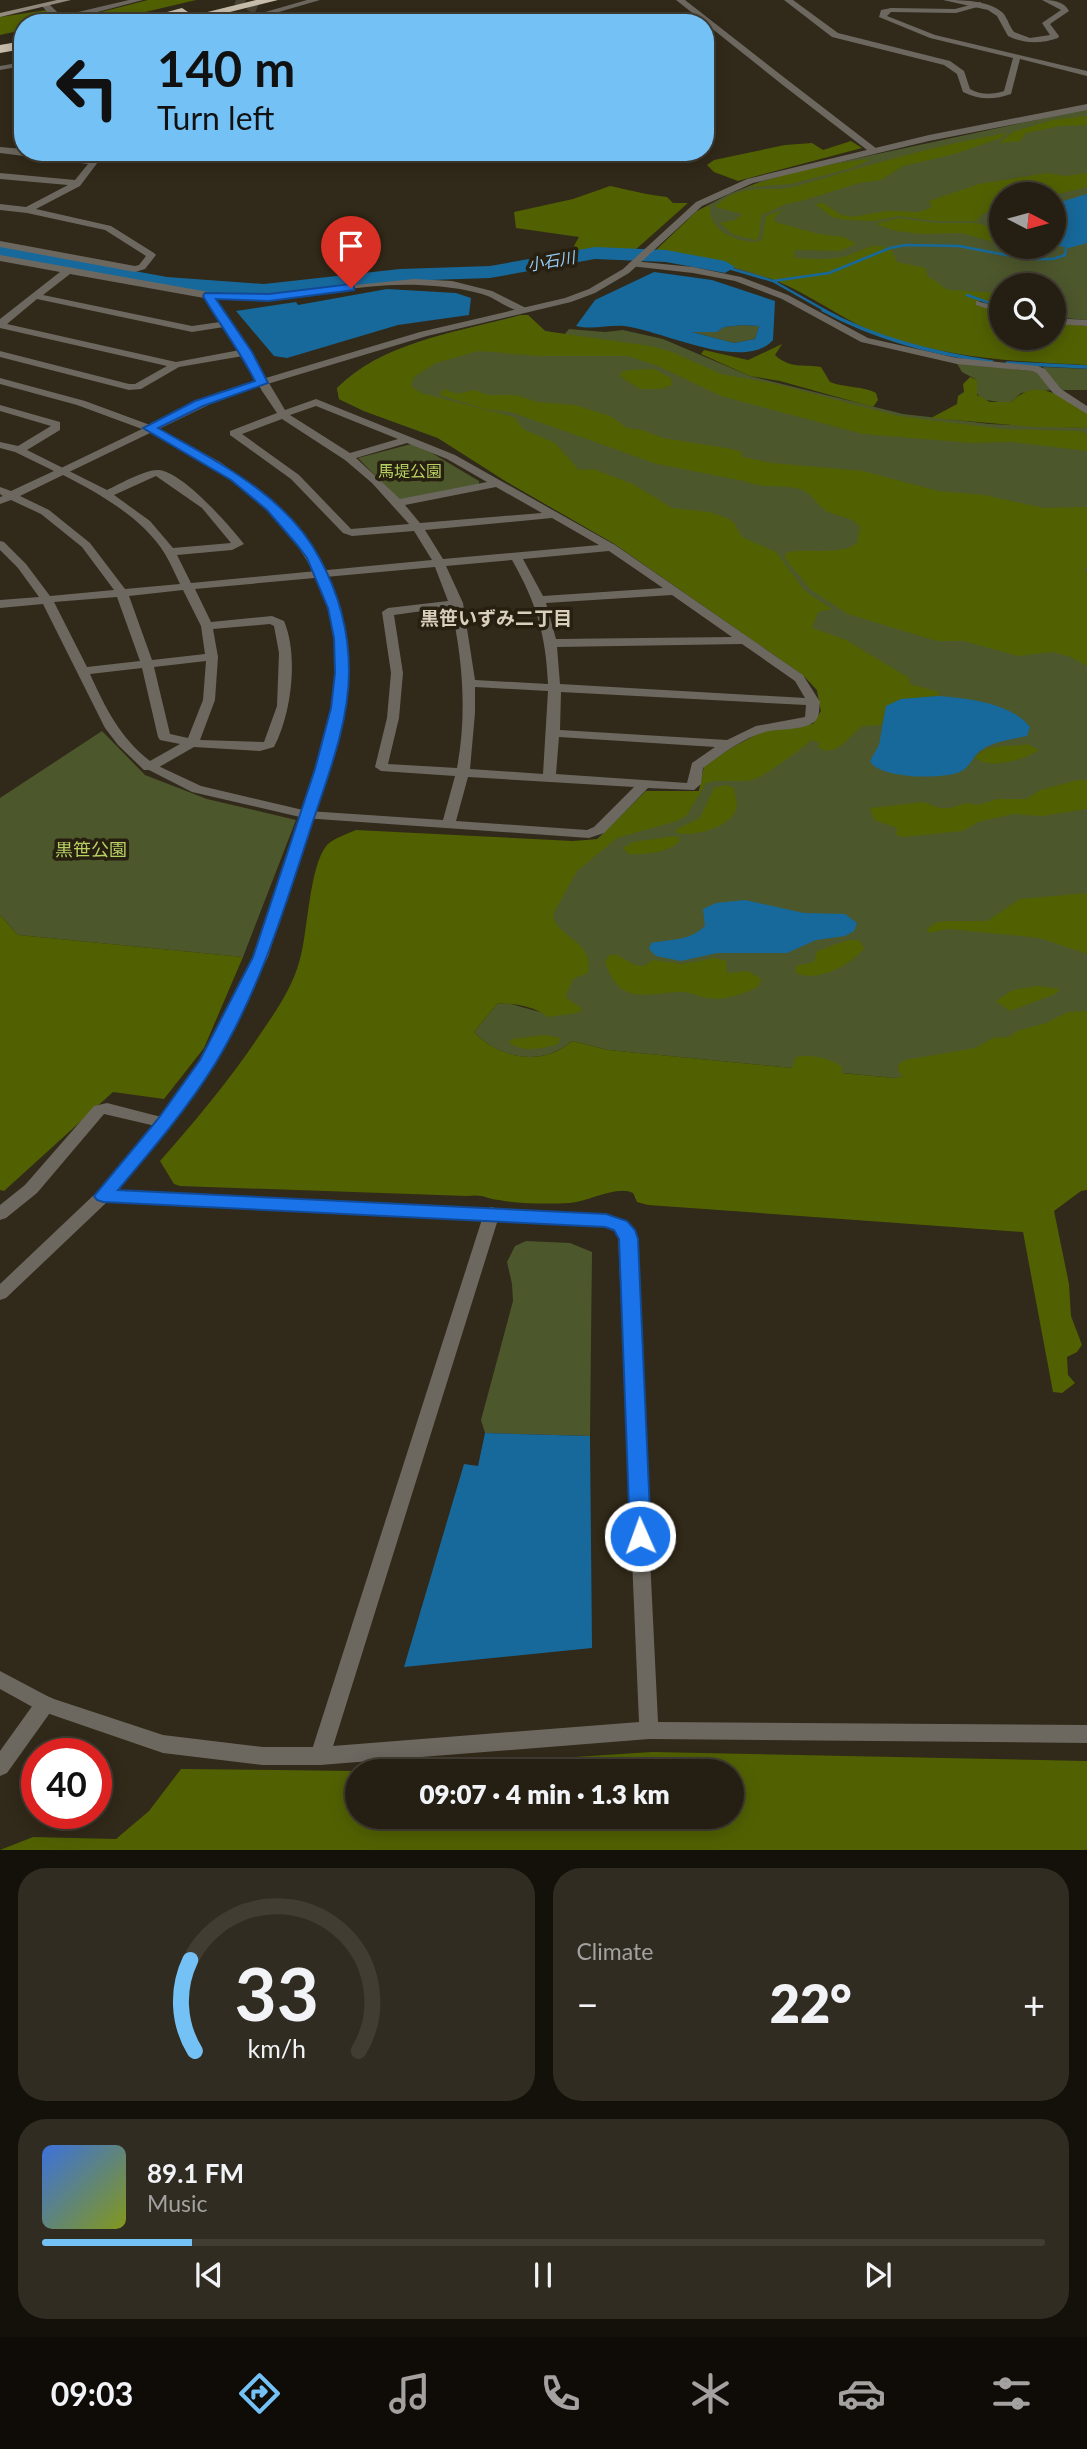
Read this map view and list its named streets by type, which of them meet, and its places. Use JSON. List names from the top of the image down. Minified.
{"districts":["黒笹いずみ二丁目"],"water":["小石川"],"parks":["馬堤公園","黒笹公園"],"north":"right","page":{"turn":["140 m","Turn left"],"limit":"40","trip":"09:07 · 4 min · 1.3 km","tile":"Climate","heat":["−","22°","+"],"song":["89.1 FM","Music"],"tabs":"09:03","gauge":["33","km/h"]}}
